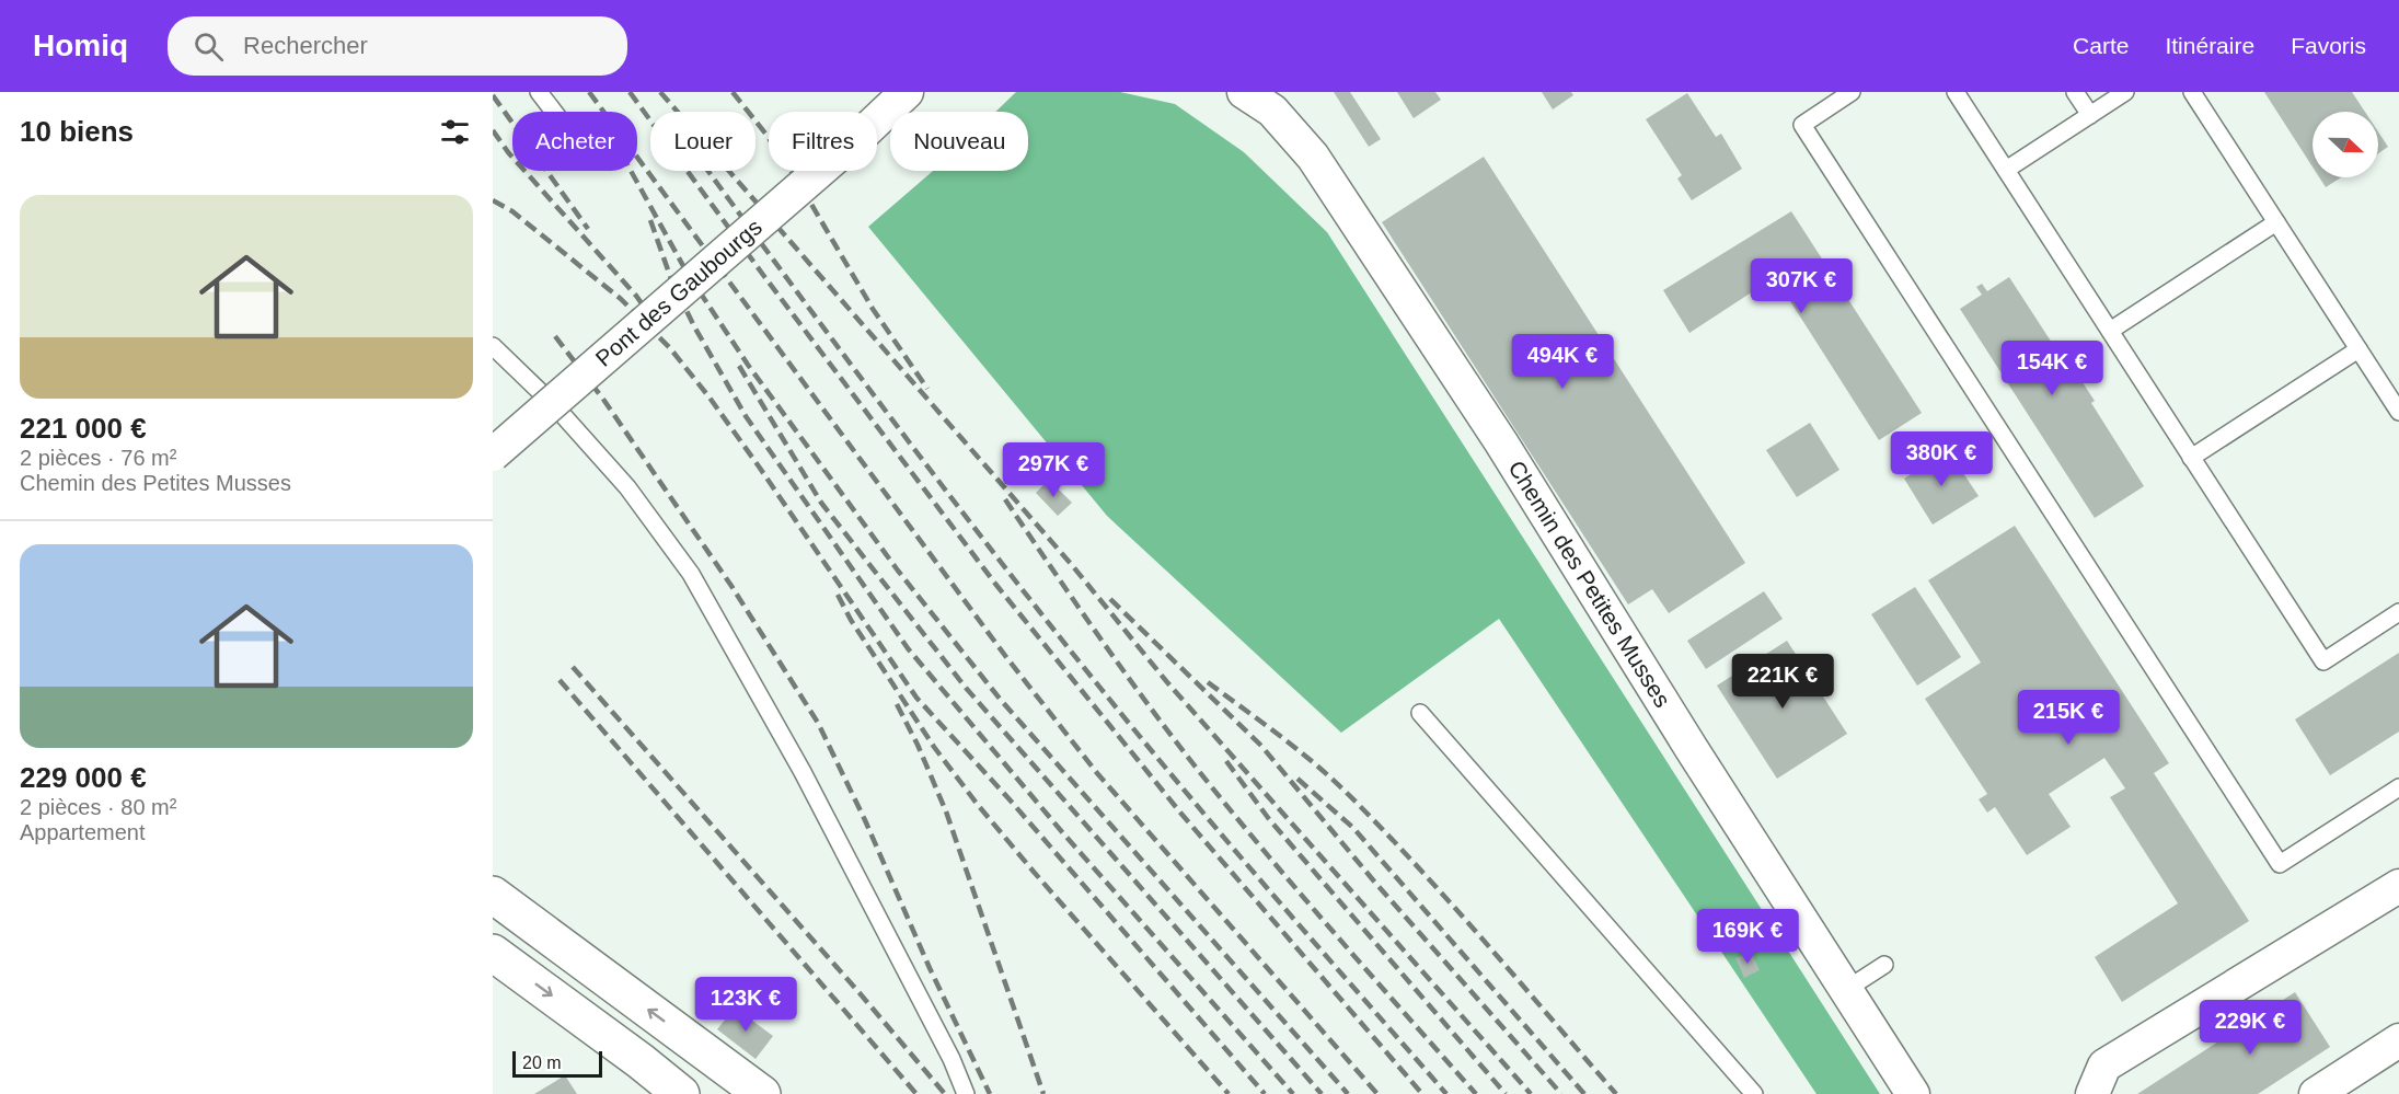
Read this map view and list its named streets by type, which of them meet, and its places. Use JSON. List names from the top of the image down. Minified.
{"streets":{"street":["Pont des Gaubourgs","Chemin des Petites Musses"]},"scale_bar":"20 m","north":"right","page":{"header":"Homiq","search":"Rechercher","nav":["Carte","Itinéraire","Favoris"],"heading":"10 biens","chip":["Acheter","Louer","Filtres","Nouveau"],"list":[{"name":"221 000 €","note":"2 pièces · 76 m² · Chemin des Petites Musses"},{"name":"229 000 €","note":"2 pièces · 80 m² · Appartement"}],"price":["307K €","494K €","154K €","380K €","297K €","221K €","215K €","169K €","123K €","229K €"],"scale":"20 m"}}
